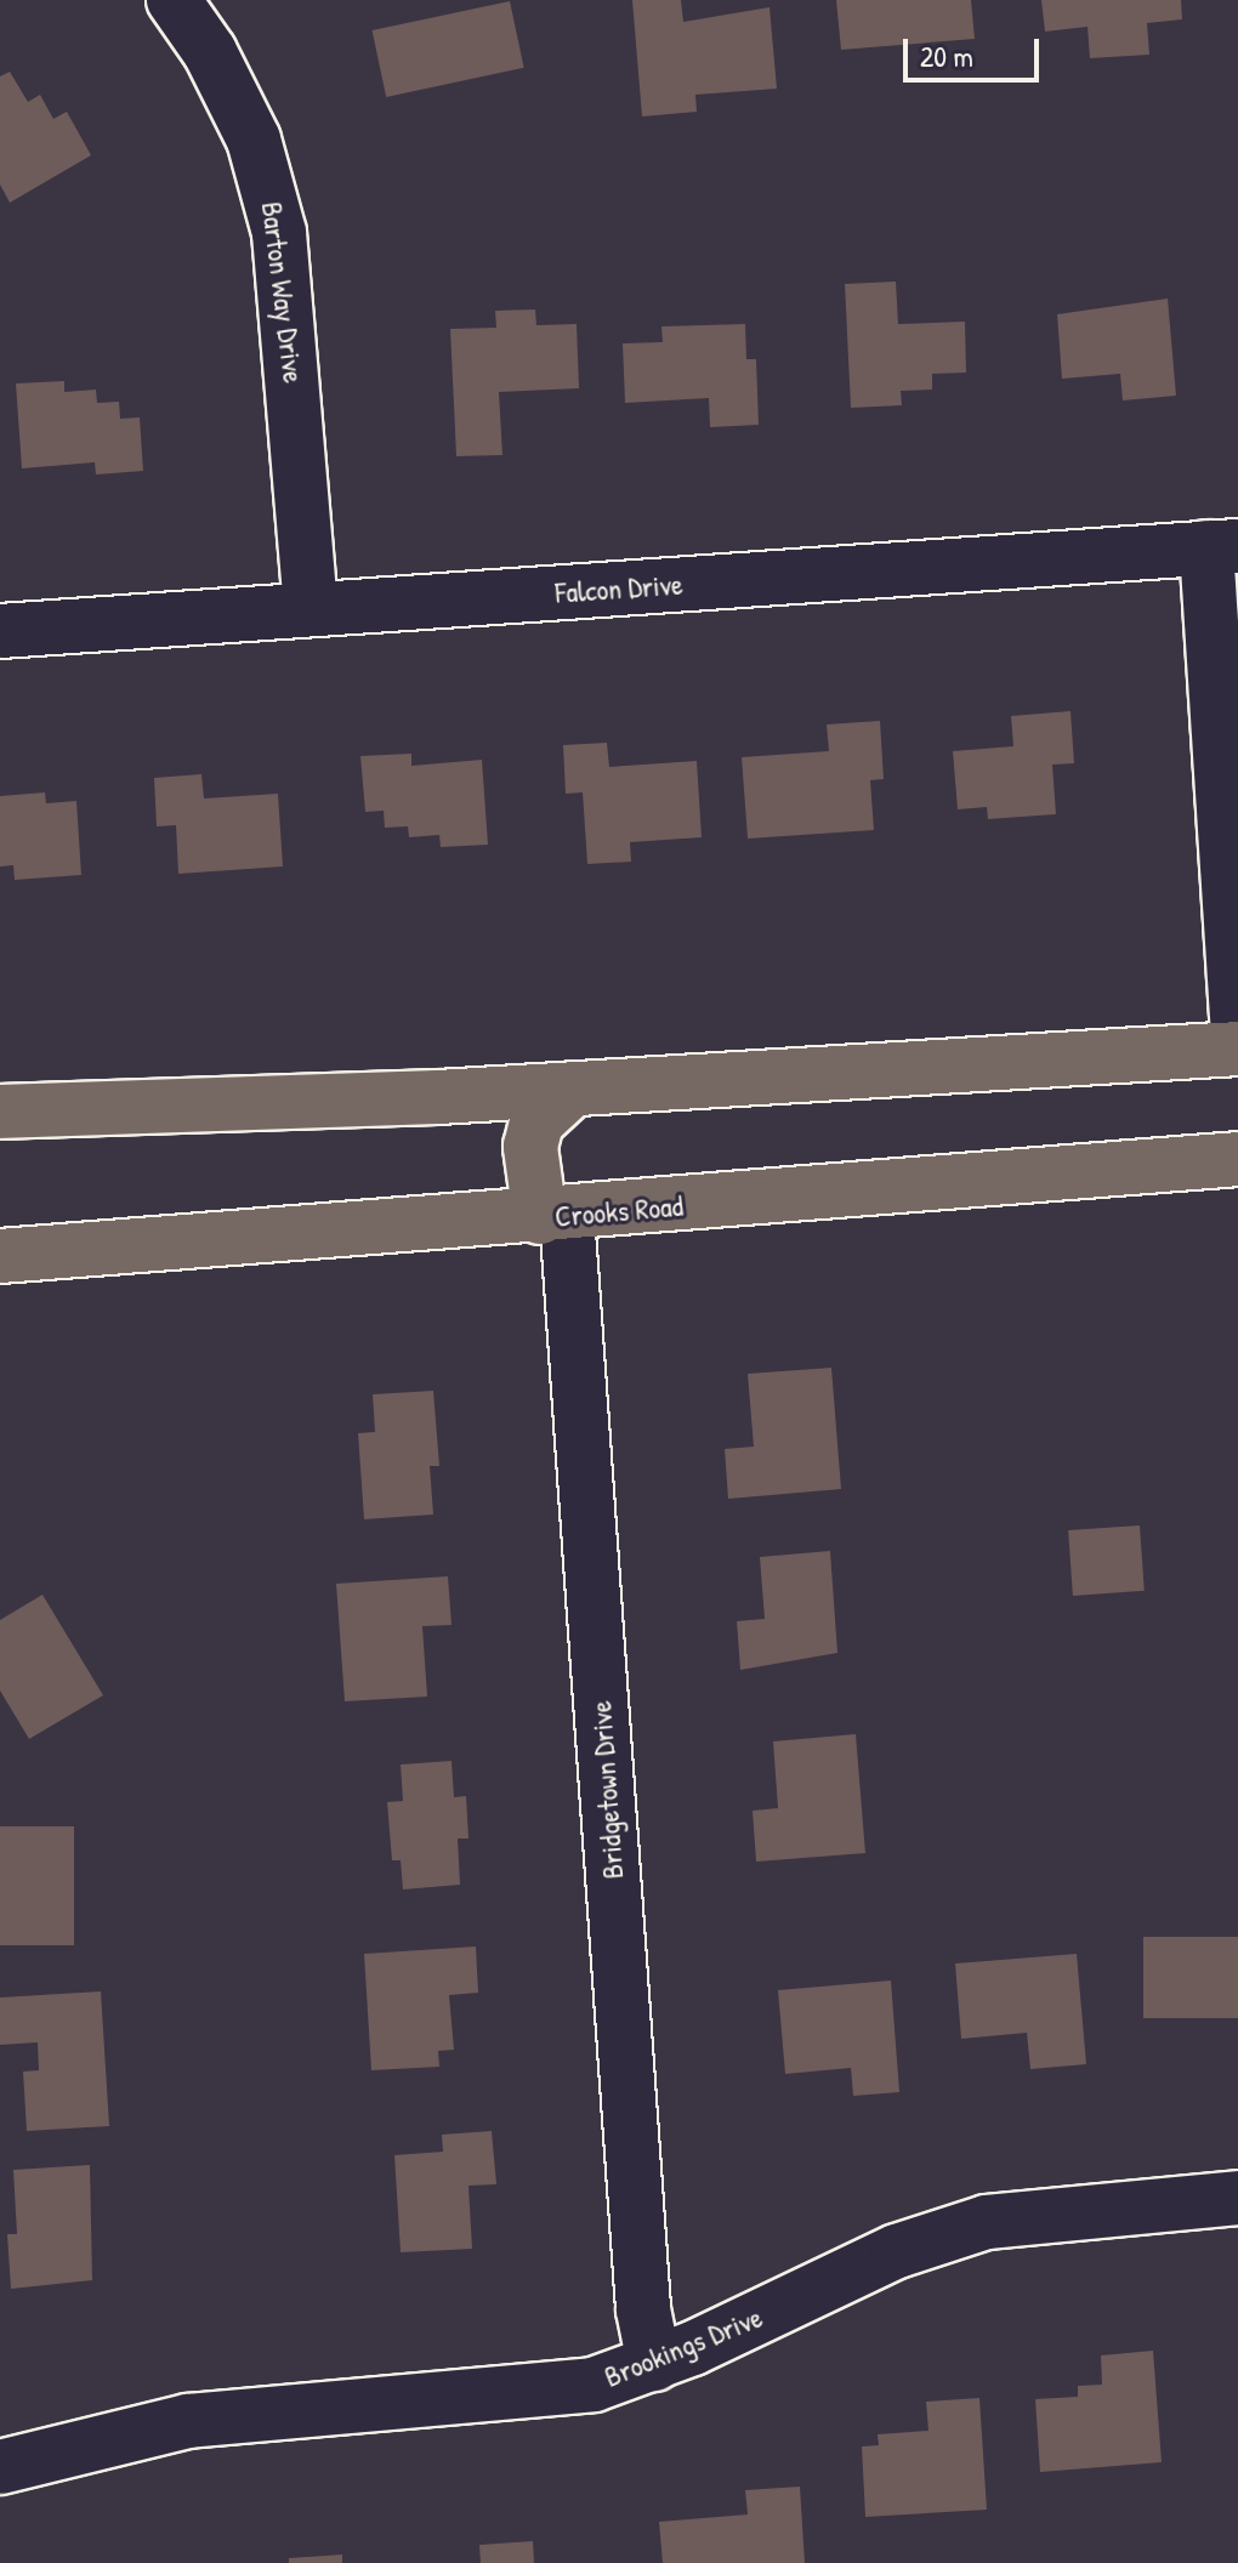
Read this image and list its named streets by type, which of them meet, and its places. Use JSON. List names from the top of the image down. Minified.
{"streets":{"main road":["Crooks Road"],"street":["Barton Way Drive","Falcon Drive","Bridgetown Drive","Brookings Drive"]},"crossings":[["Barton Way Drive","Falcon Drive"],["Crooks Road","Bridgetown Drive"],["Bridgetown Drive","Brookings Drive"]],"scale_bar":"20 m"}
